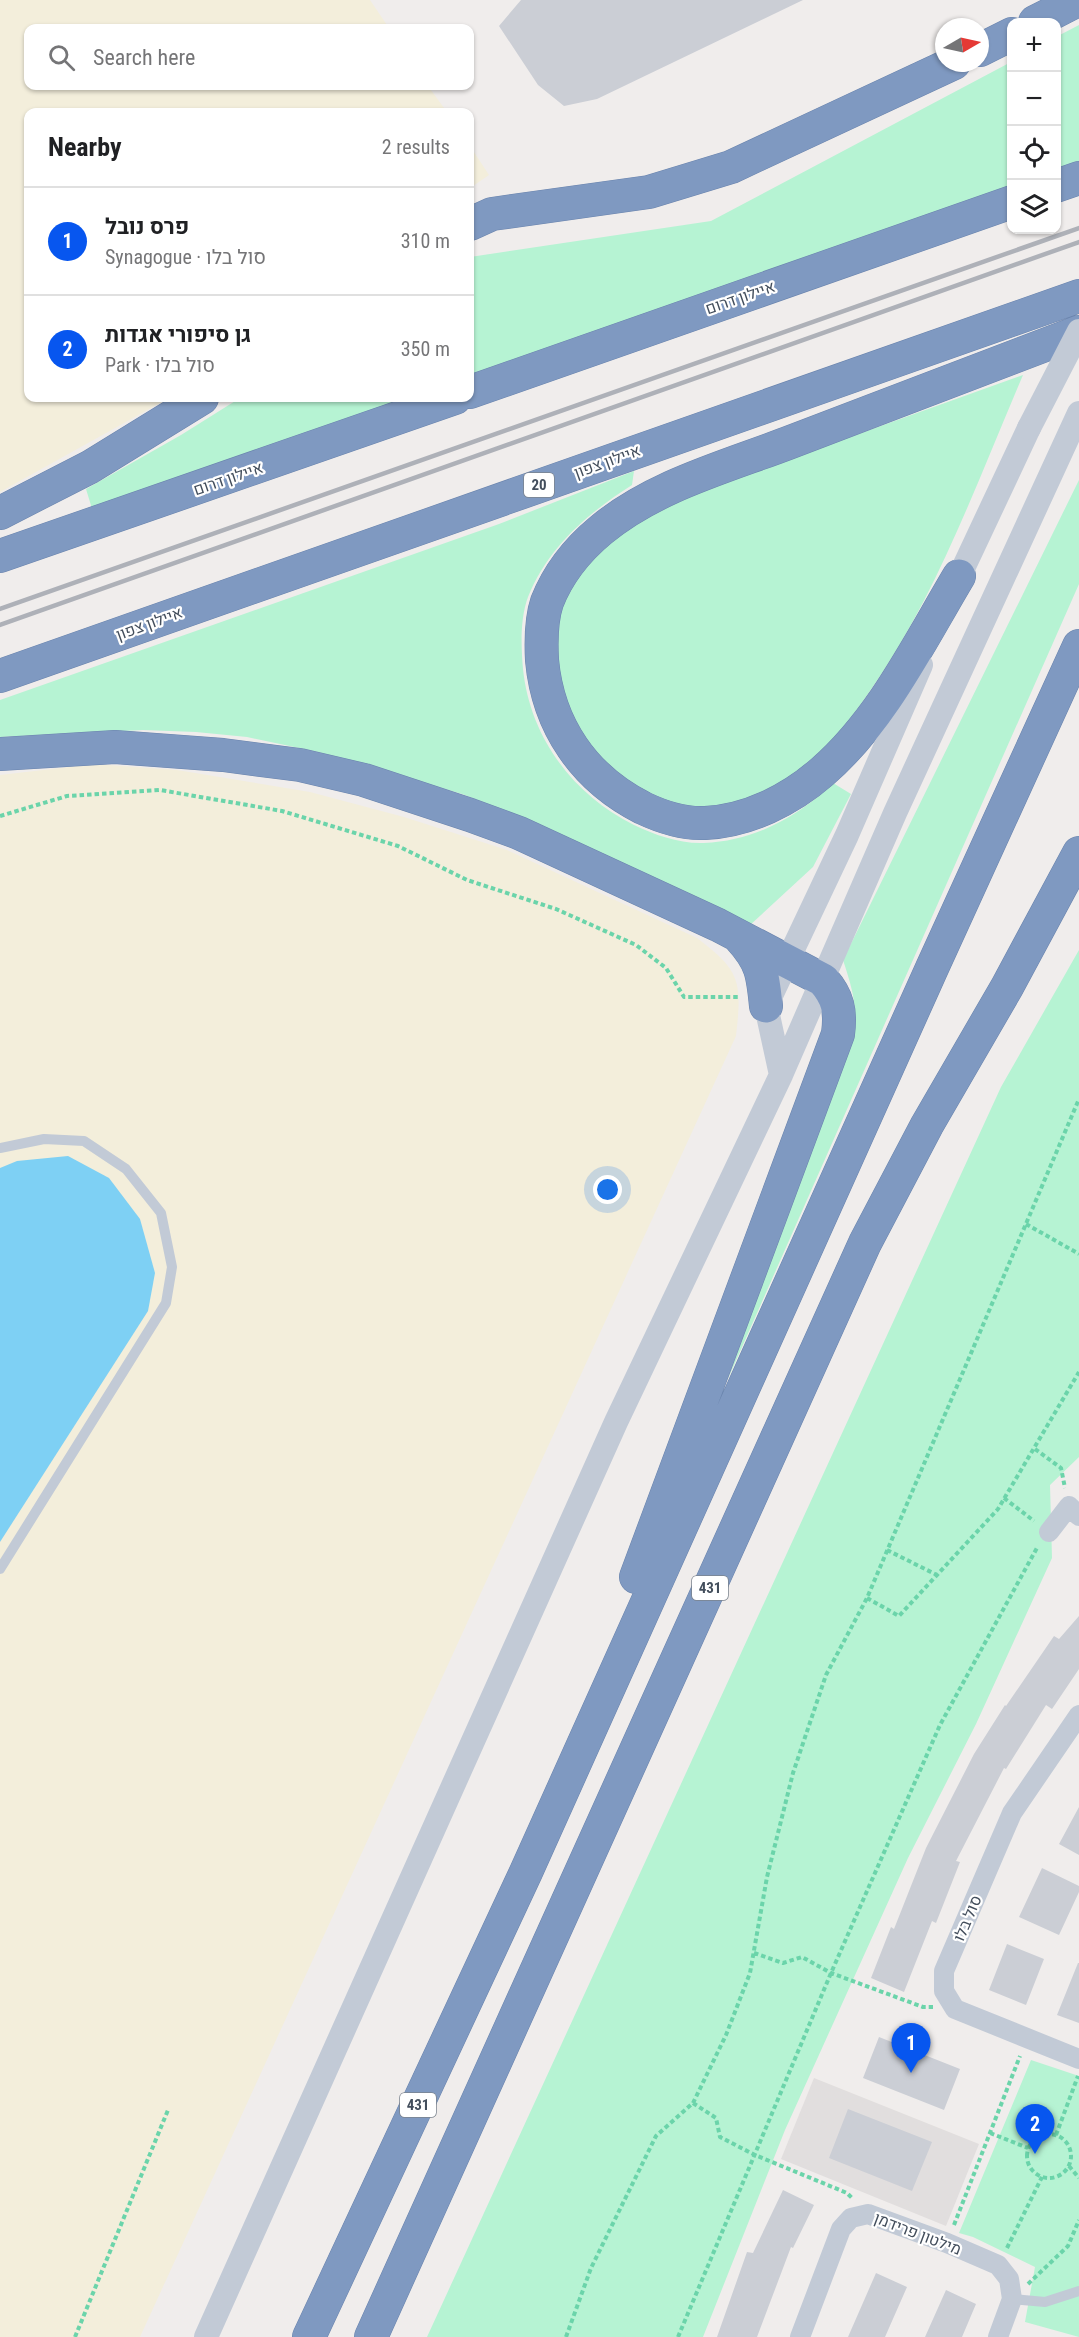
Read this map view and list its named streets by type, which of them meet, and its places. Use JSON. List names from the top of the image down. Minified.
{"streets":{"highway":["איילון דרום","איילון צפון","20","431"],"street":["סול בלו","מילטון פרידמן"]},"north":"right","page":{"map_buttons":["+","−"],"search":"Search here","heading":["Nearby","2 results"],"list":[{"mark":"1","name":"פרס נובל","note":"Synagogue · סול בלו","value":"310 m"},{"mark":"2","name":"גן סיפורי אגדות","note":"Park · סול בלו","value":"350 m"}],"pins":["1","2"]}}
